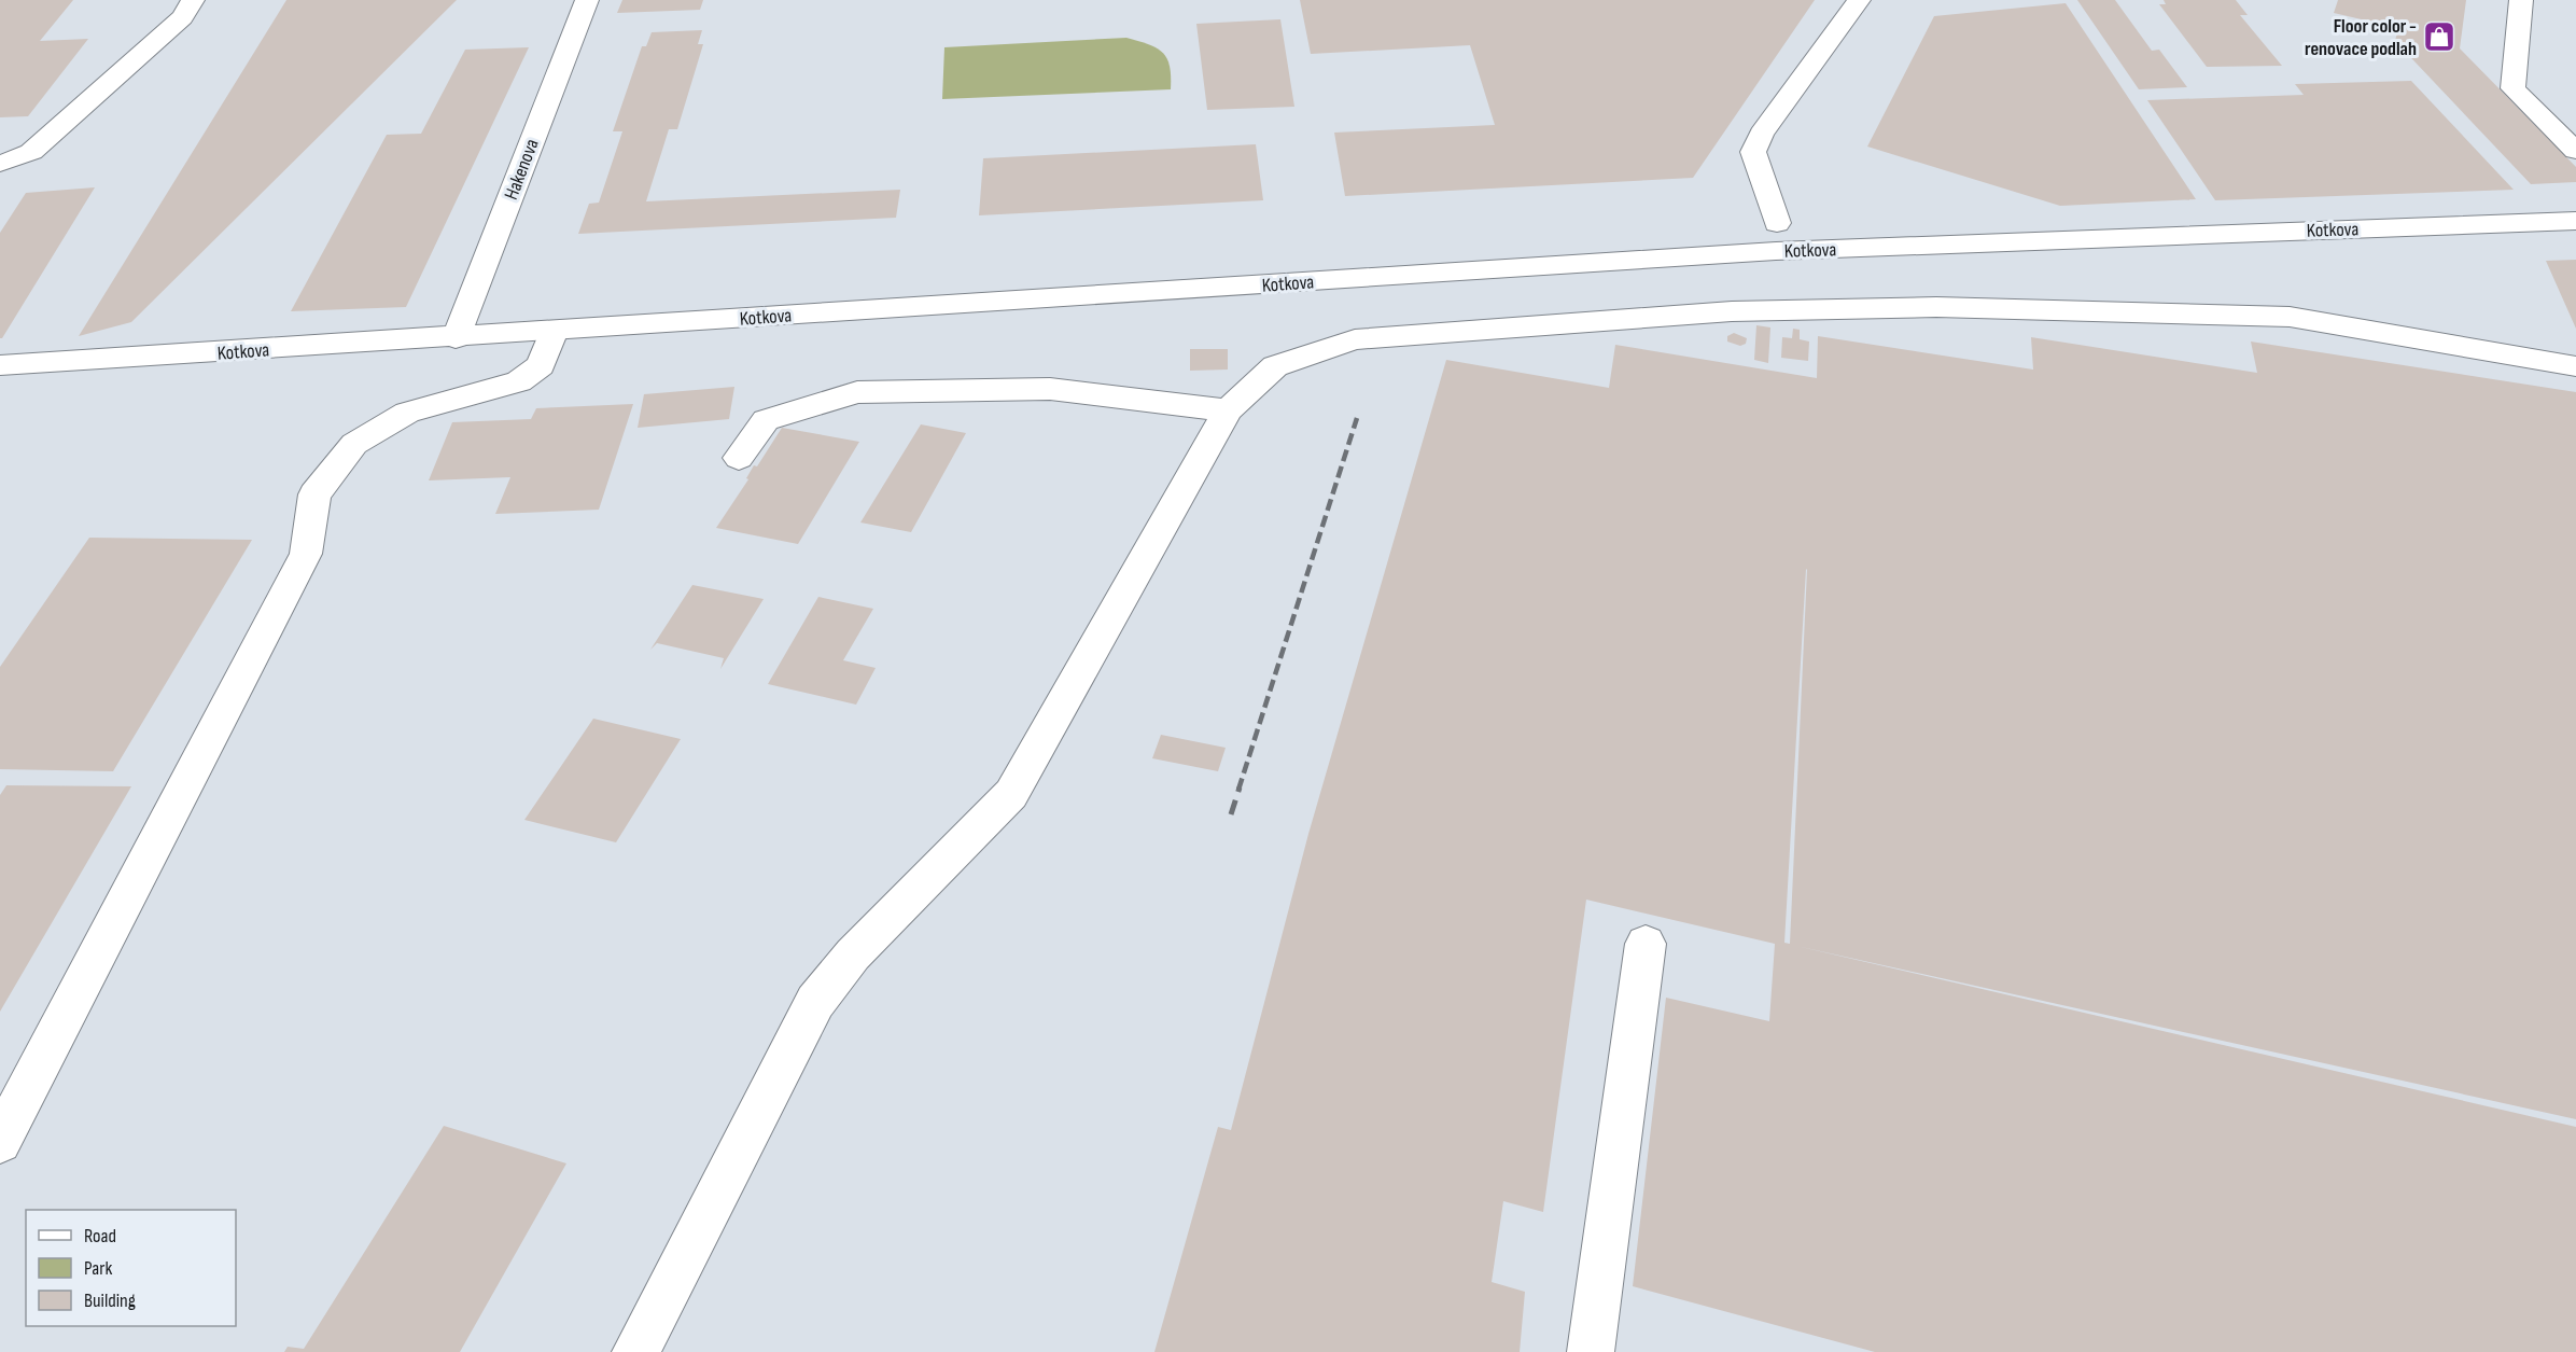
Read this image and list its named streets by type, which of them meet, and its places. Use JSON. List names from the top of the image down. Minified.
{"streets":{"street":["Hakenova","Kotkova"]},"crossings":[["Hakenova","Kotkova"]],"places":{"shop":["Floor color - renovace podlah"]},"legend":["Road","Park","Building"]}
